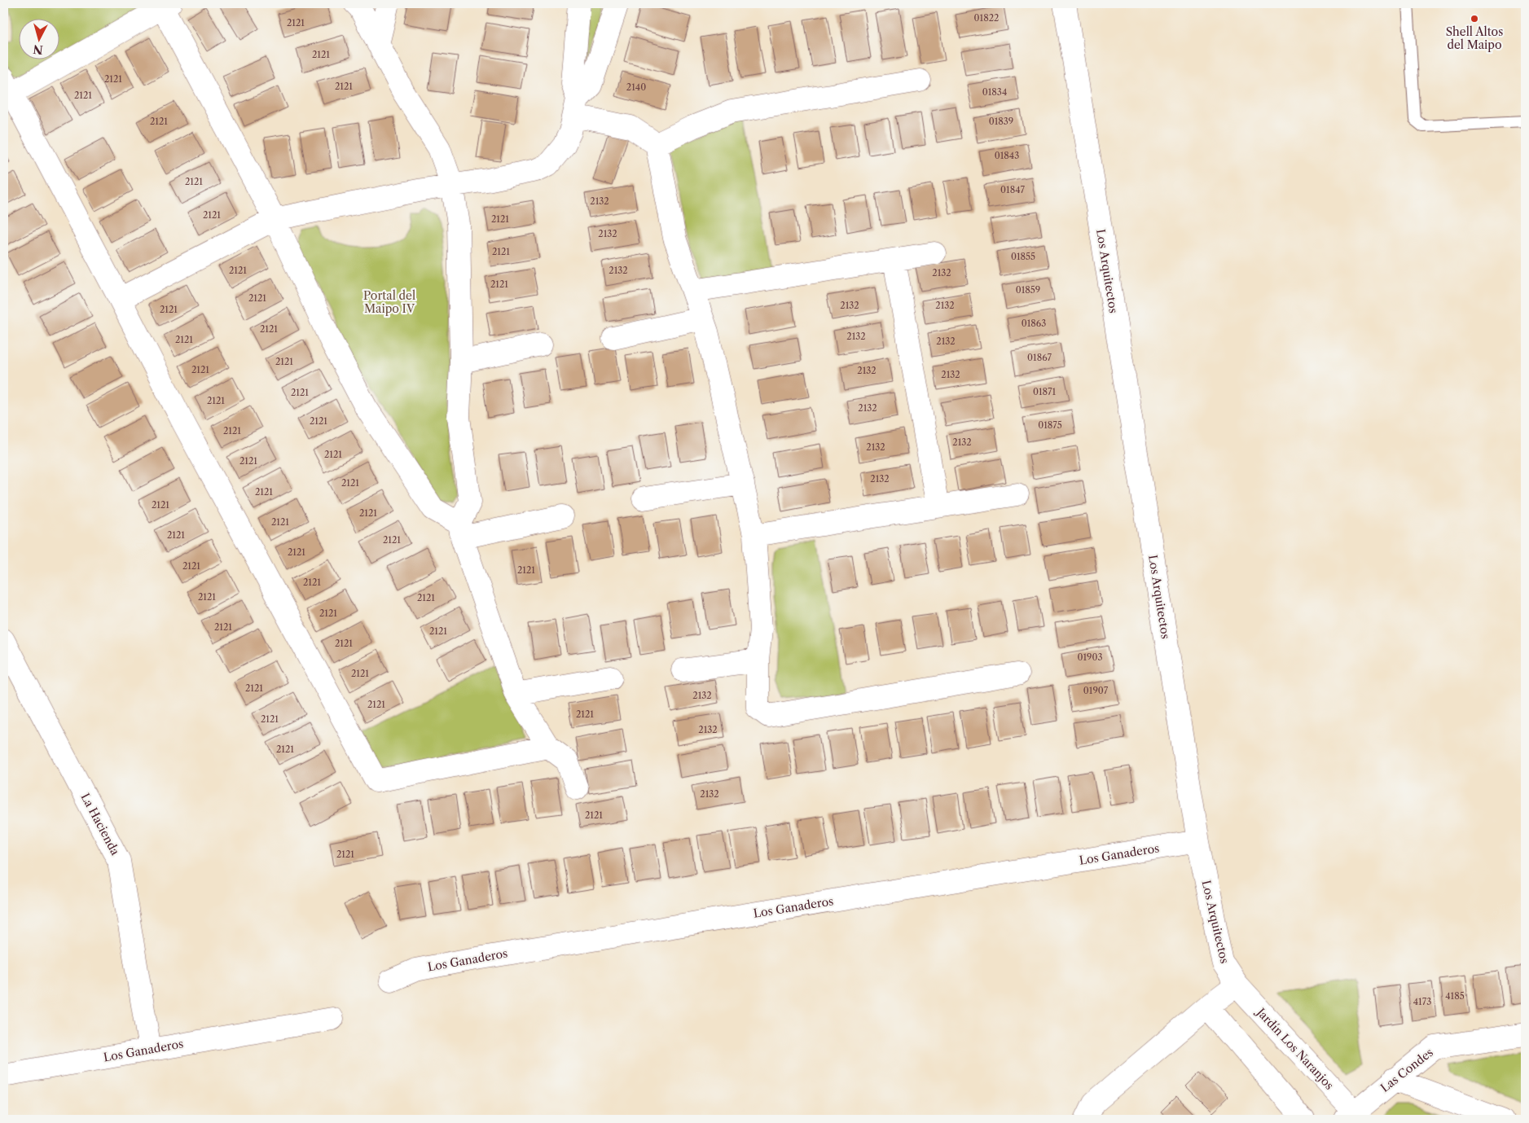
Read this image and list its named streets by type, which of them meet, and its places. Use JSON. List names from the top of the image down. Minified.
{"streets":{"street":["Los Arquitectos","La Hacienda","Los Ganaderos","Jardín Los Naranjos","Las Condes"]},"crossings":[["Los Arquitectos","Los Ganaderos"],["Los Arquitectos","Jardín Los Naranjos"],["La Hacienda","Los Ganaderos"],["Jardín Los Naranjos","Las Condes"]],"parks":["Portal del Maipo IV"],"places":["Shell Altos del Maipo"],"house_numbers":["01822","2121","2121","2121","2121","2140","01834","2121","2121","01839","01843","2121","01847","2132","2121","2121","2132","2121","01855","2121","2132","2132","2121","01859","2121","2132","2132","2121","01863","2121","2132","2121","2132","01867","2121","2121","2132","2132","01871","2121","2121","2132","2121","01875","2121","2132","2132","2121","2121","2132","2121","2121","2121","2121","2121","2121","2121","2121","2121","2121","2121","2121","2121","2121","2121","2121","2121","01903","2121","2121","01907","2132","2121","2121","2121","2132","2121","2132","2121","2121","4185","4173"],"north":"bottom"}
